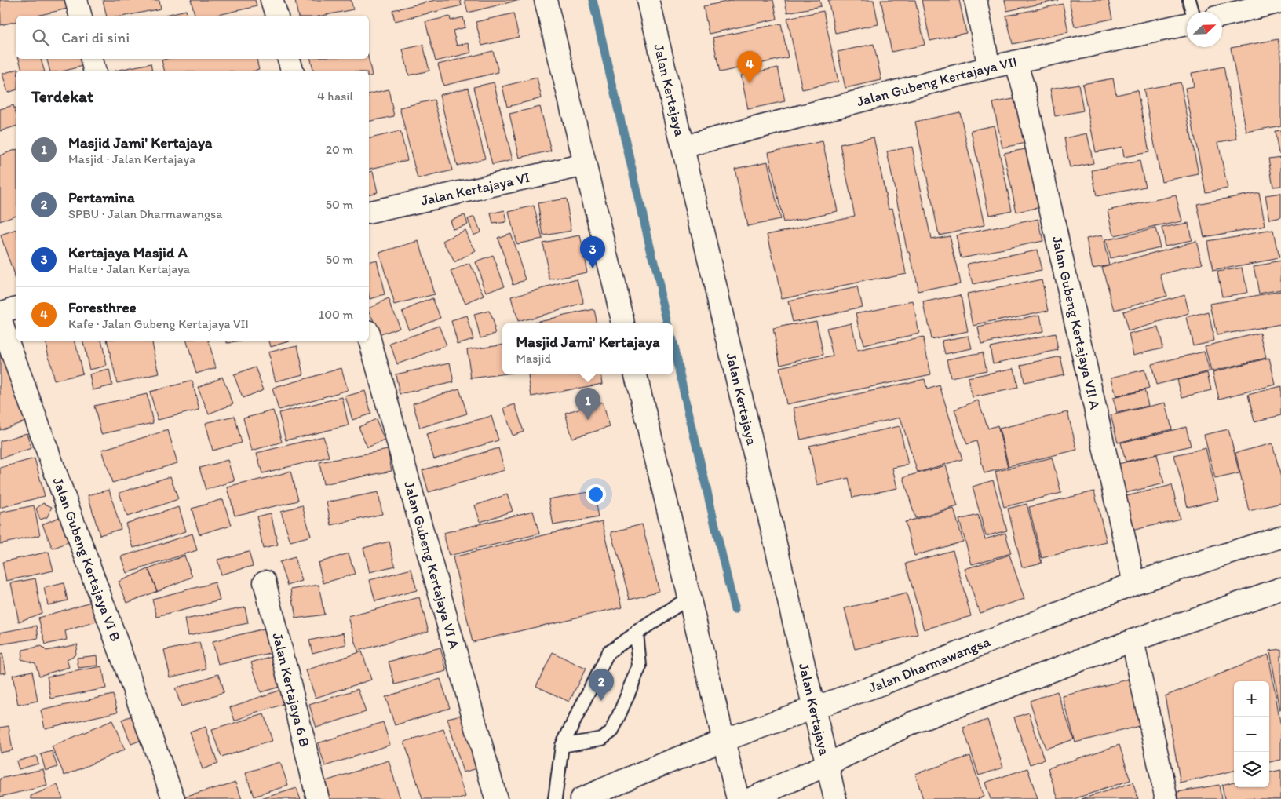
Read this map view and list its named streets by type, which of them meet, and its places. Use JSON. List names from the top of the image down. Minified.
{"streets":{"main road":["Jalan Gubeng Kertajaya VII","Jalan Kertajaya","Jalan Kertajaya VI","Jalan Gubeng Kertajaya VII A","Jalan Gubeng Kertajaya VI B","Jalan Gubeng Kertajaya VI A","Jalan Dharmawangsa","Jalan Kertajaya 6 B"]},"crossings":[["Jalan Gubeng Kertajaya VII","Jalan Kertajaya"],["Jalan Gubeng Kertajaya VII","Jalan Gubeng Kertajaya VII A"],["Jalan Kertajaya","Jalan Dharmawangsa"],["Jalan Gubeng Kertajaya VII A","Jalan Dharmawangsa"]],"north":"top right","page":{"search":"Cari di sini","pins":["4","3","1","2"],"heading":["Terdekat","4 hasil"],"list":[{"mark":"1","name":"Masjid Jami' Kertajaya","note":"Masjid · Jalan Kertajaya","value":"20 m"},{"mark":"2","name":"Pertamina","note":"SPBU · Jalan Dharmawangsa","value":"50 m"},{"mark":"3","name":"Kertajaya Masjid A","note":"Halte · Jalan Kertajaya","value":"50 m"},{"mark":"4","name":"Foresthree","note":"Kafe · Jalan Gubeng Kertajaya VII","value":"100 m"}],"popup":["Masjid Jami' Kertajaya","Masjid"],"map_buttons":["+","−"]}}
